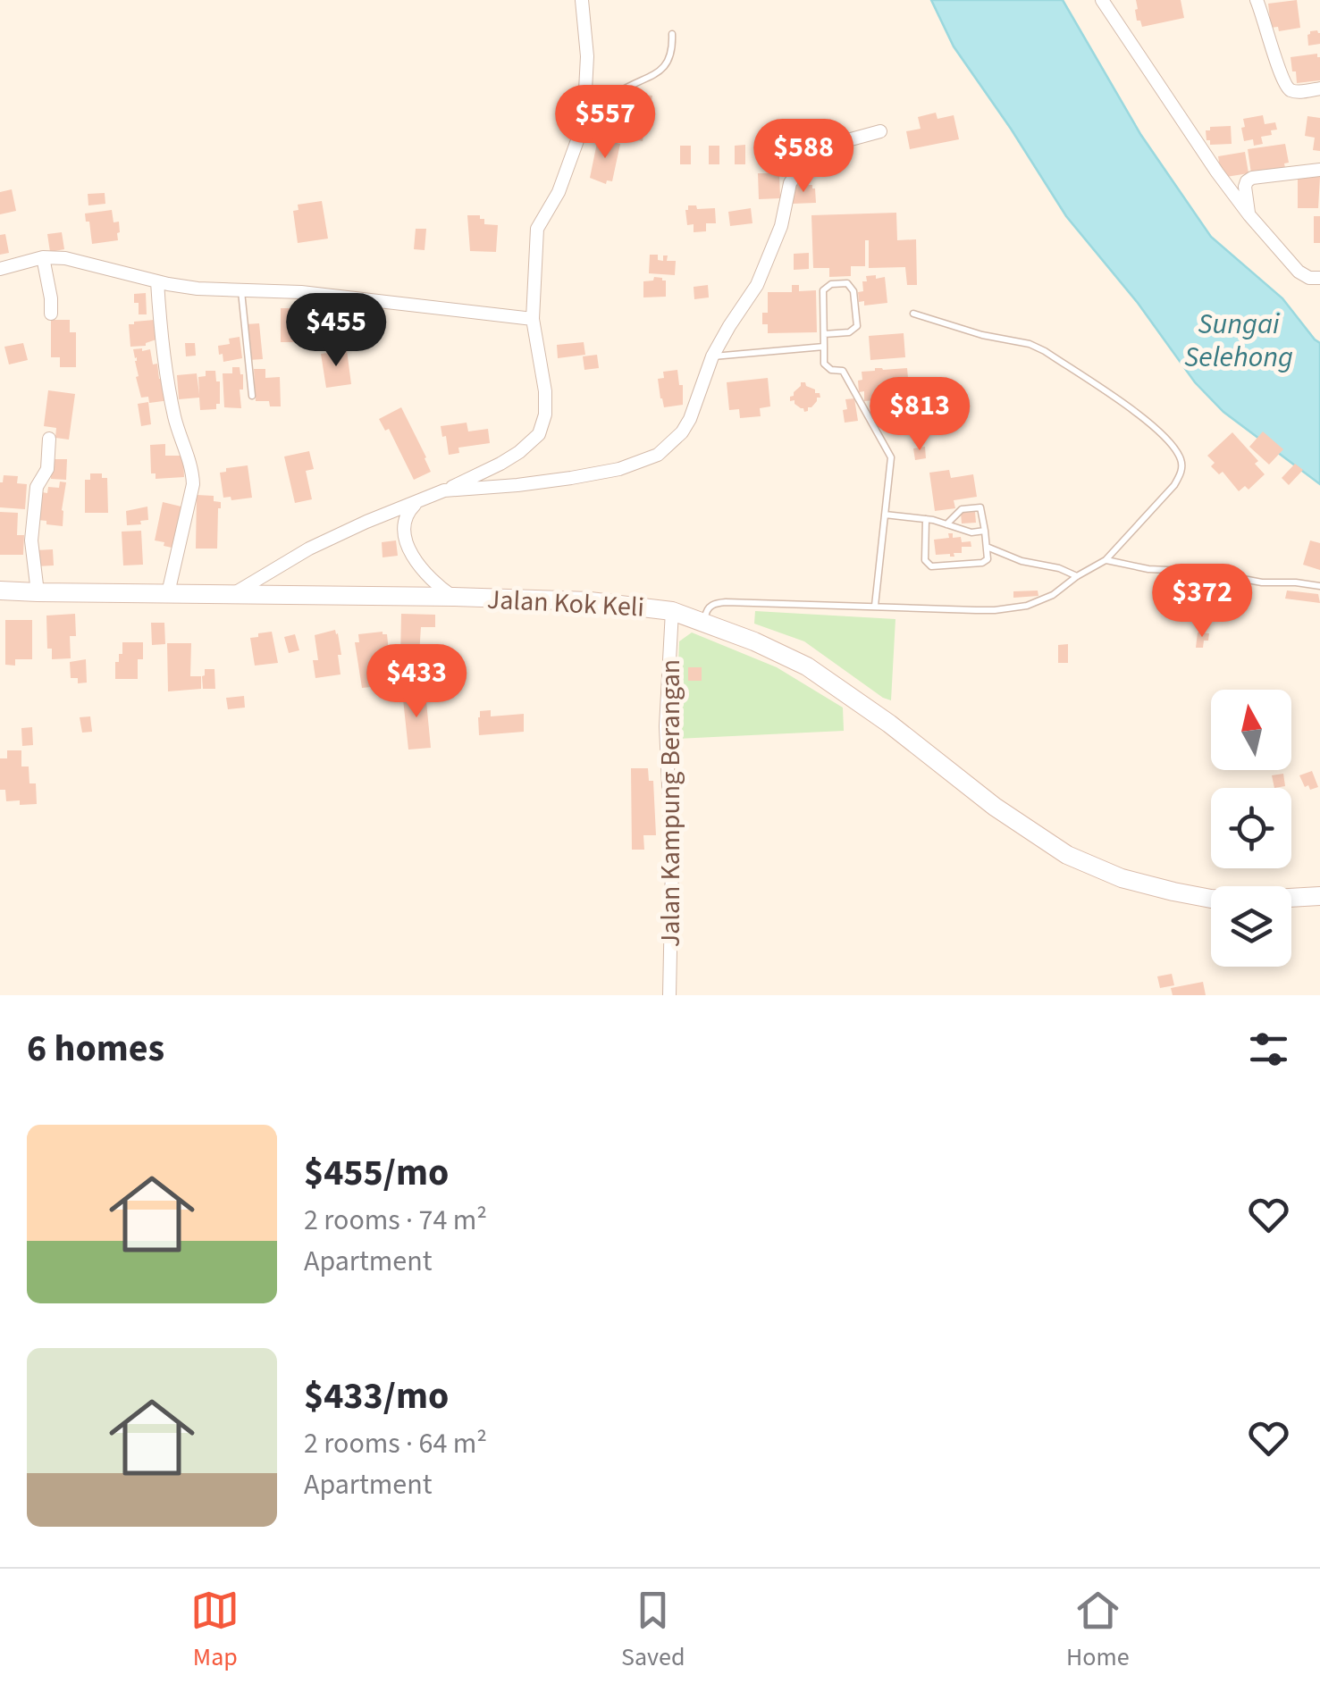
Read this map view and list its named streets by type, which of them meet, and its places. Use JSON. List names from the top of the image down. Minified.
{"streets":{"street":["Jalan Kok Keli","Jalan Kampung Berangan"]},"crossings":[["Jalan Kok Keli","Jalan Kampung Berangan"]],"water":["Sungai Selehong"],"north":"top","page":{"price":["$557","$588","$455","$813","$372","$433"],"heading":"6 homes","list":[{"name":"$455/mo","note":"2 rooms · 74 m² · Apartment"},{"name":"$433/mo","note":"2 rooms · 64 m² · Apartment"}],"tabs":["Map","Saved","Home"]}}
